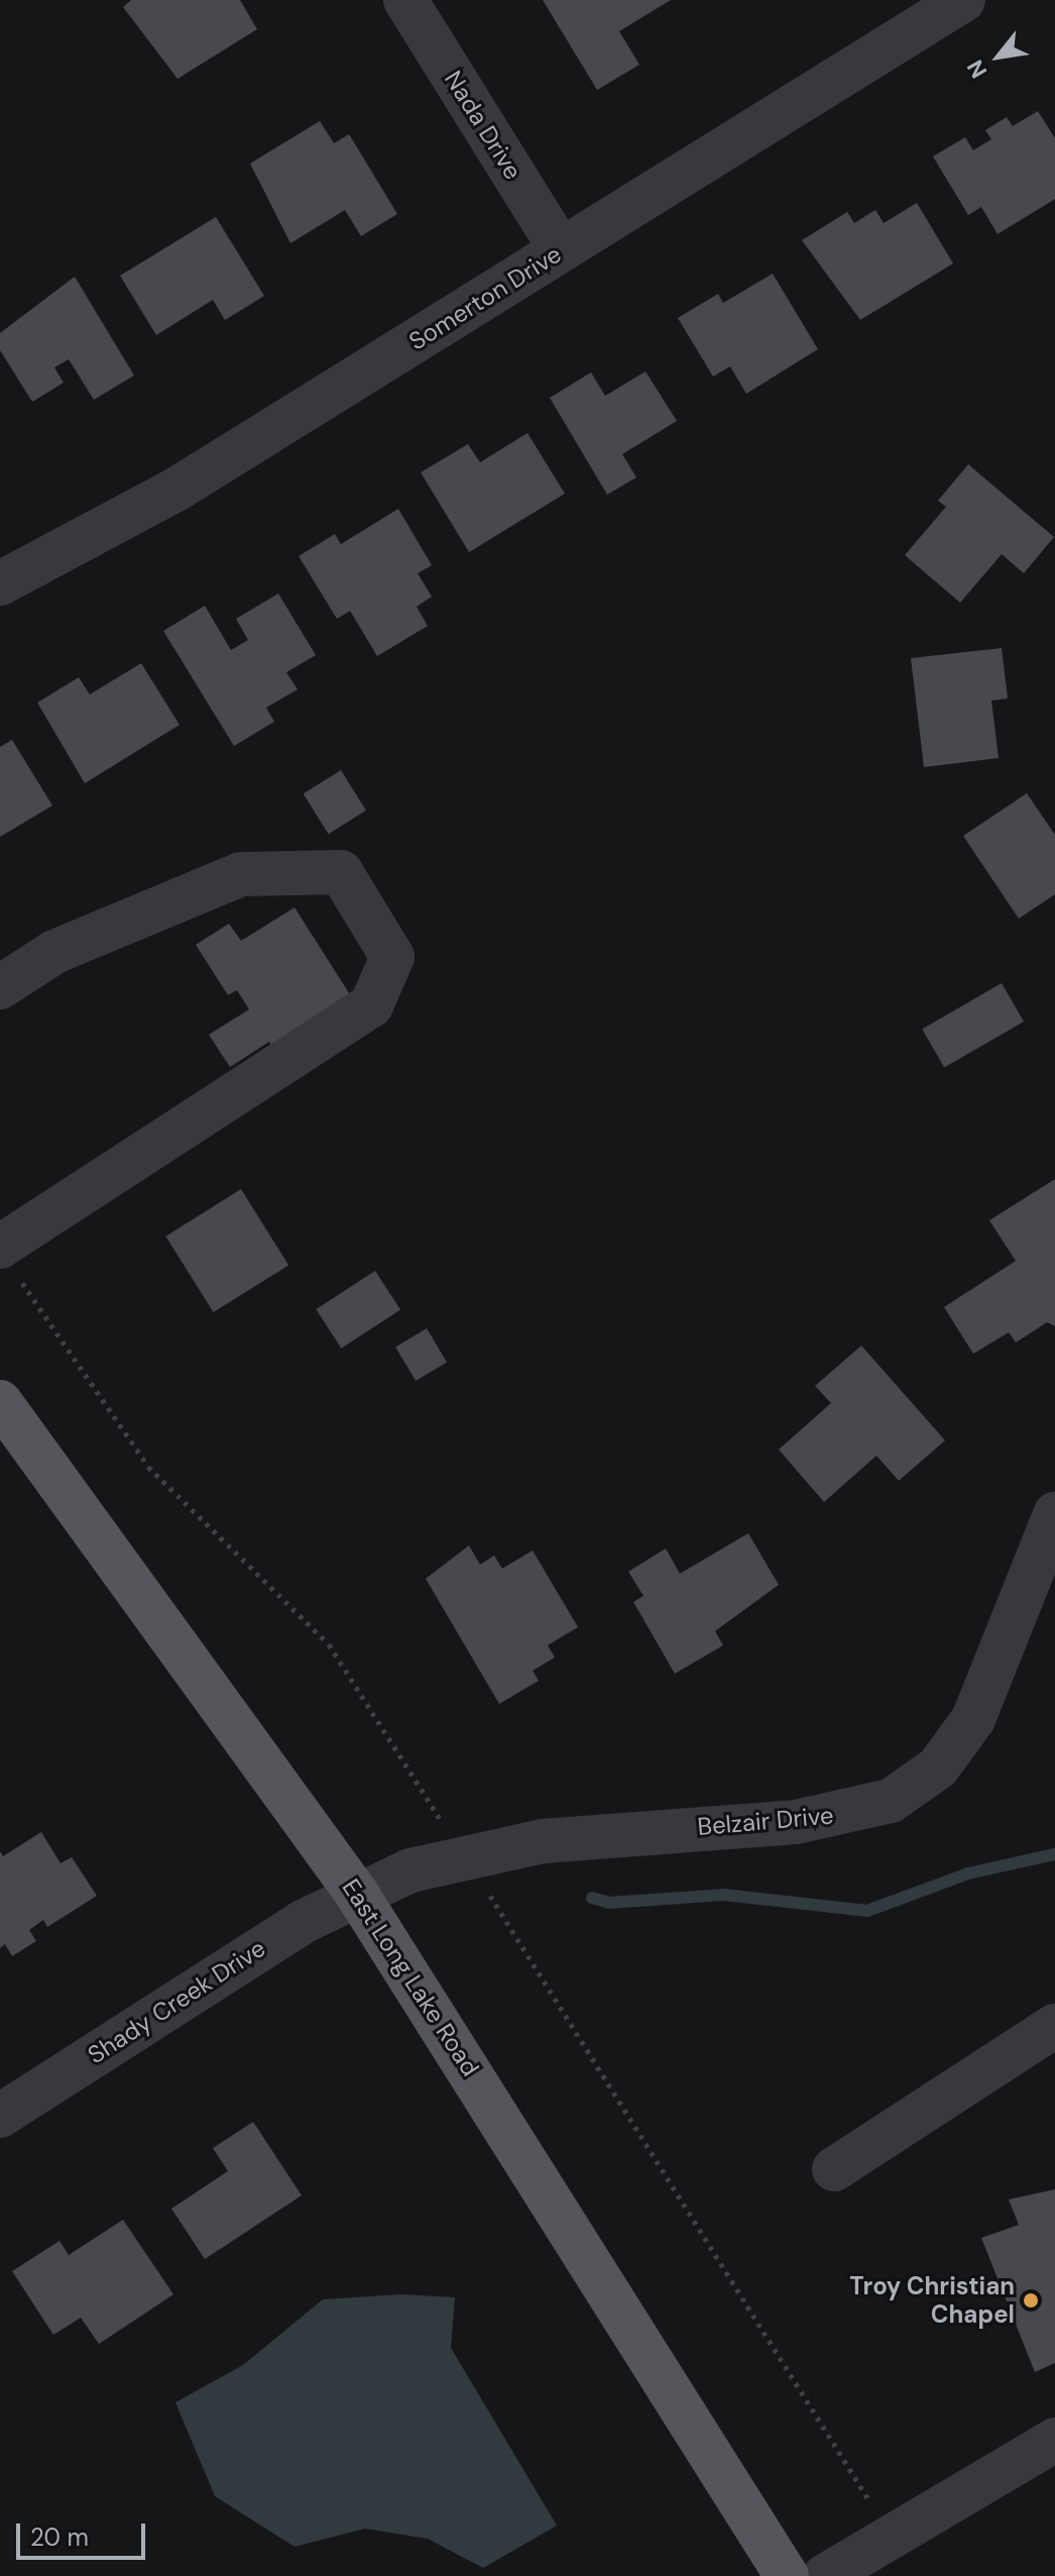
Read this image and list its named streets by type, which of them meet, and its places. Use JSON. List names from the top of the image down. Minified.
{"streets":{"main road":["East Long Lake Road"],"street":["Nada Drive","Somerton Drive","Belzair Drive","Shady Creek Drive"]},"crossings":[["Nada Drive","Somerton Drive"],["Belzair Drive","East Long Lake Road"],["Belzair Drive","Shady Creek Drive"],["East Long Lake Road","Shady Creek Drive"]],"places":["Troy Christian Chapel"],"scale_bar":"20 m","north":"bottom left"}
